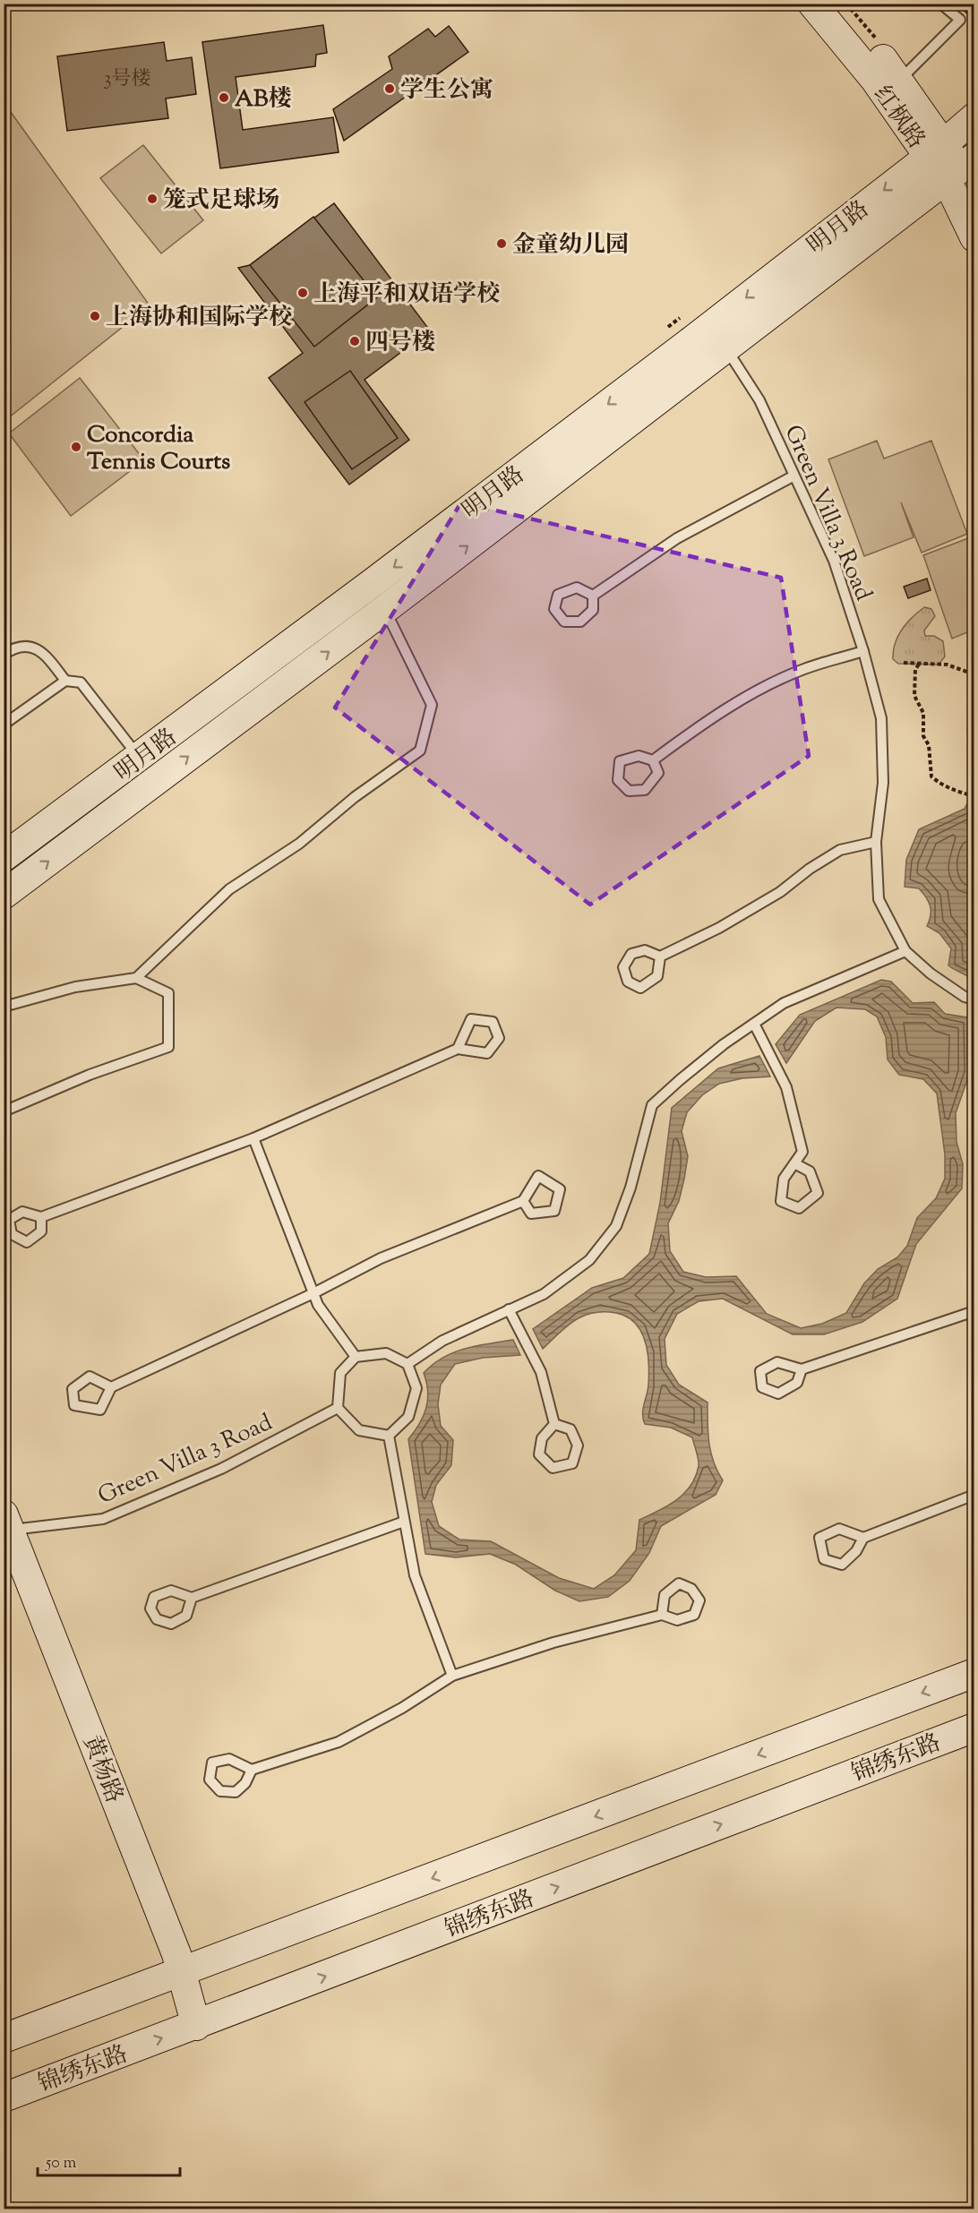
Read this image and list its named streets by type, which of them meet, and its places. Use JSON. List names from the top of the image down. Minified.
{"streets":{"street":["红枫路","明月路","锦绣东路","黄杨路"],"lane":["Green Villa 3 Road"]},"crossings":[["红枫路","明月路"],["明月路","Green Villa 3 Road"],["Green Villa 3 Road","黄杨路"],["锦绣东路","黄杨路"]],"places":["学生公寓","AB楼","笼式足球场","金童幼儿园","上海平和双语学校","上海协和国际学校","四号楼","Concordia Tennis Courts"],"house_numbers":["3号楼"],"scale_bar":"50 m"}
